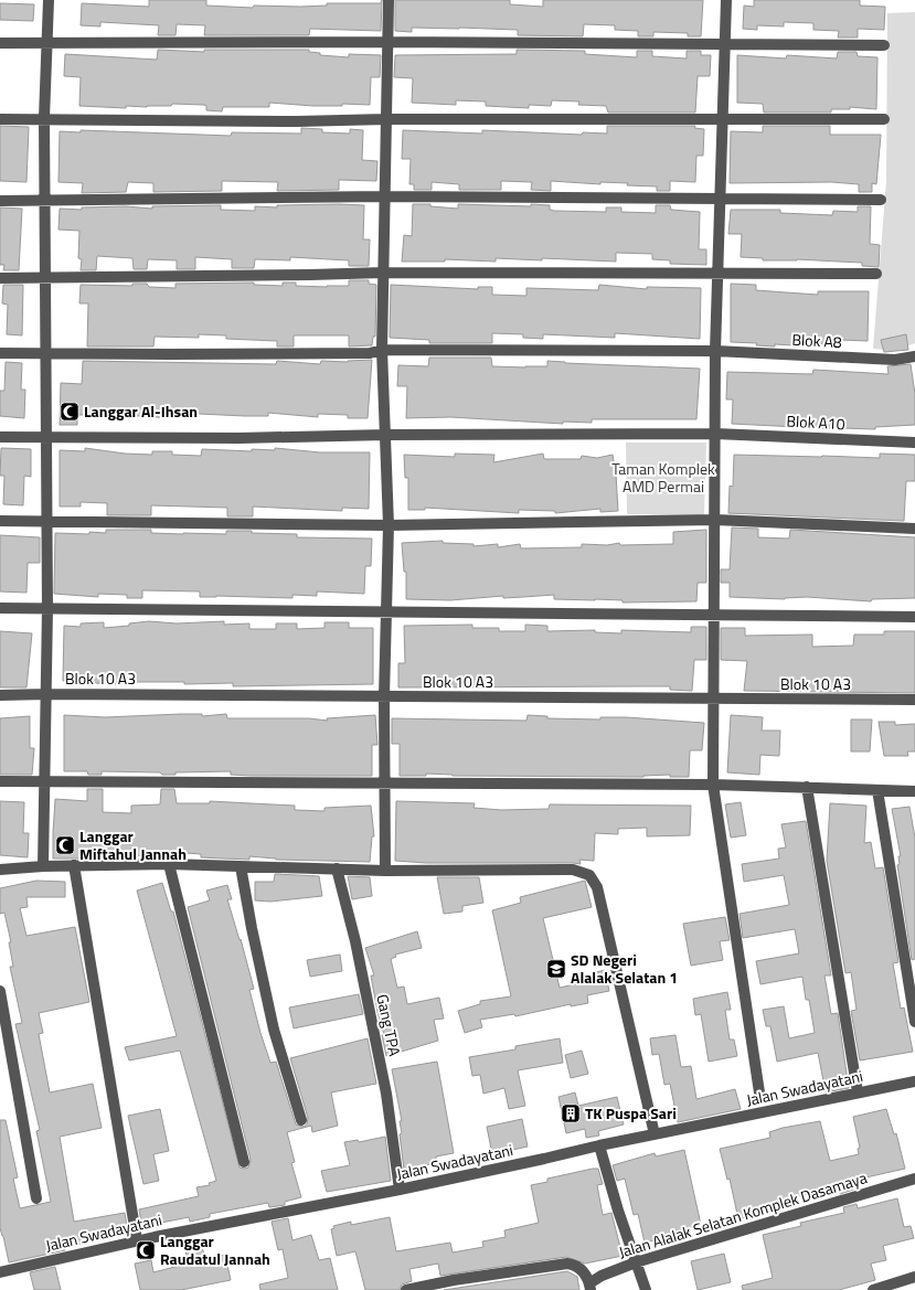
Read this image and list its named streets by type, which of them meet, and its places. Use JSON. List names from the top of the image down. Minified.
{"streets":{"street":["Blok A8","Blok A10","Blok 10 A3","Gang TPA","Jalan Swadayatani","Jalan Alalak Selatan Komplek Dasamaya"]},"crossings":[["Gang TPA","Jalan Swadayatani"]],"parks":["Taman Komplek AMD Permai"],"places":{"mosque":["Langgar Al-Ihsan","Langgar Miftahul Jannah","Langgar Raudatul Jannah"],"school or university":["SD Negeri Alalak Selatan 1"],"building":["TK Puspa Sari"]}}
